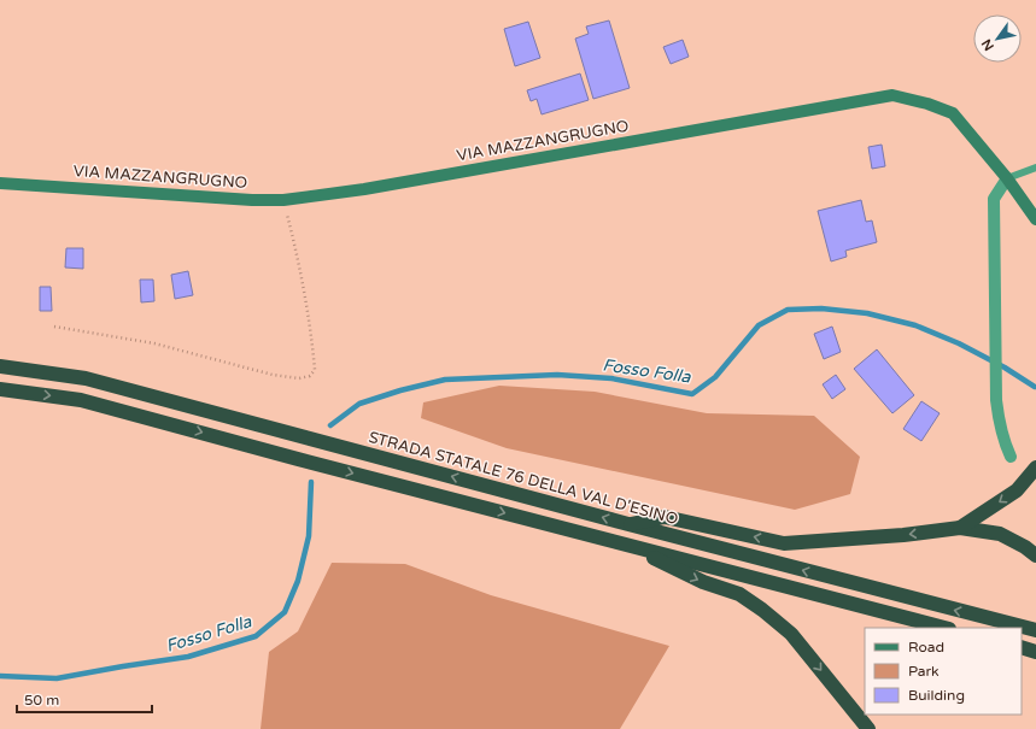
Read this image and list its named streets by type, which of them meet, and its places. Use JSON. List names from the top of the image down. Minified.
{"streets":{"highway":["STRADA STATALE 76 DELLA VAL D'ESINO"],"street":["VIA MAZZANGRUGNO"]},"water":["Fosso Folla"],"legend":["Road","Park","Building"],"scale_bar":"50 m","north":"bottom left"}
